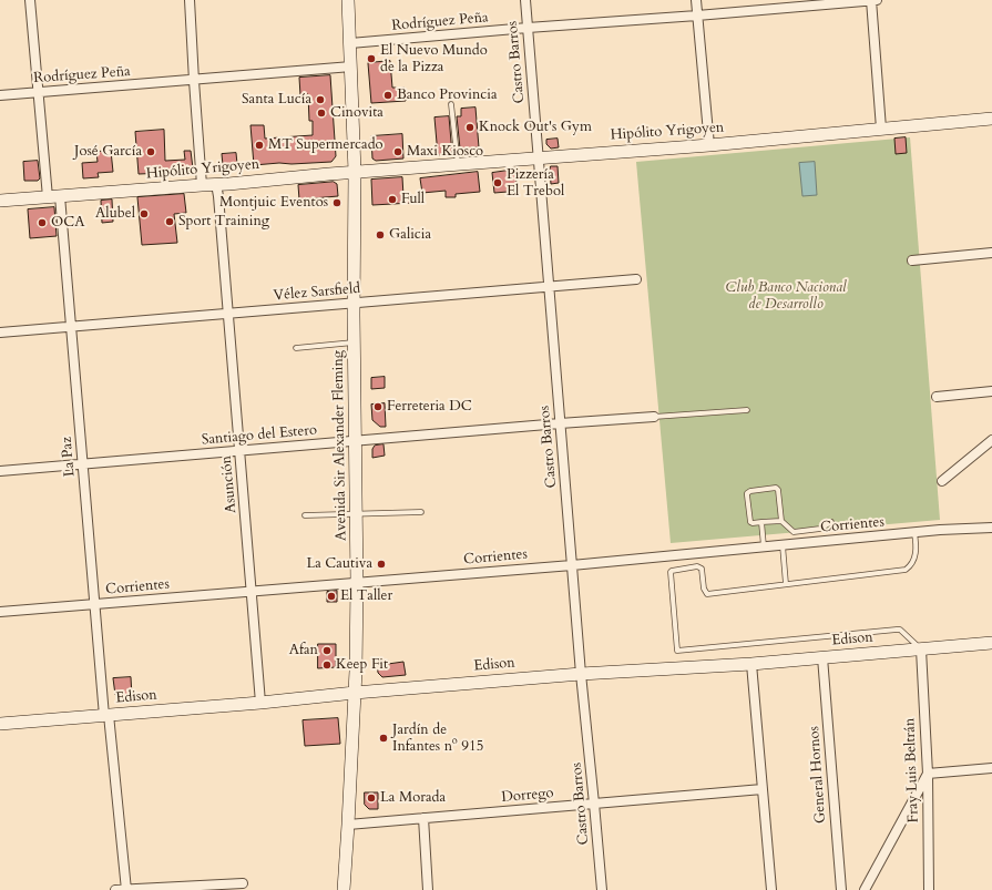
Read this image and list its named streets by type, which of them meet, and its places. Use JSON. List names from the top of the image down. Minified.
{"streets":{"street":["Rodríguez Peña","Castro Barros","Hipólito Yrigoyen","Vélez Sarsfield","Santiago del Estero","Avenida Sir Alexander Fleming","La Paz","Asunción","Corrientes","Edison","Fray Luis Beltrán","General Hornos","Dorrego"]},"crossings":[["Rodríguez Peña","Castro Barros"],["Rodríguez Peña","Avenida Sir Alexander Fleming"],["Rodríguez Peña","La Paz"],["Castro Barros","Hipólito Yrigoyen"],["Castro Barros","Vélez Sarsfield"],["Castro Barros","Santiago del Estero"],["Castro Barros","Corrientes"],["Castro Barros","Edison"],["Castro Barros","Dorrego"],["Hipólito Yrigoyen","Avenida Sir Alexander Fleming"],["Hipólito Yrigoyen","La Paz"],["Hipólito Yrigoyen","Asunción"],["Vélez Sarsfield","Avenida Sir Alexander Fleming"],["Vélez Sarsfield","La Paz"],["Vélez Sarsfield","Asunción"],["Santiago del Estero","Avenida Sir Alexander Fleming"],["Santiago del Estero","La Paz"],["Santiago del Estero","Asunción"],["Avenida Sir Alexander Fleming","Corrientes"],["Avenida Sir Alexander Fleming","Edison"],["Avenida Sir Alexander Fleming","Dorrego"],["La Paz","Corrientes"],["La Paz","Edison"],["Asunción","Corrientes"],["Asunción","Edison"],["Edison","Fray Luis Beltrán"],["Edison","General Hornos"]],"parks":["Club Banco Nacional de Desarrollo"],"places":["El Nuevo Mundo de la Pizza","Banco Provincia","Santa Lucía","Cinovita","Knock Out's Gym","MT Supermercado","José García","Maxi Kiosco","Pizzería El Trebol","Full","Montjuic Eventos","Alubel","Sport Training","OCA","Galicia","Ferreteria DC","La Cautiva","El Taller","Afan","Keep Fit","Jardín de Infantes nº 915","La Morada"]}
